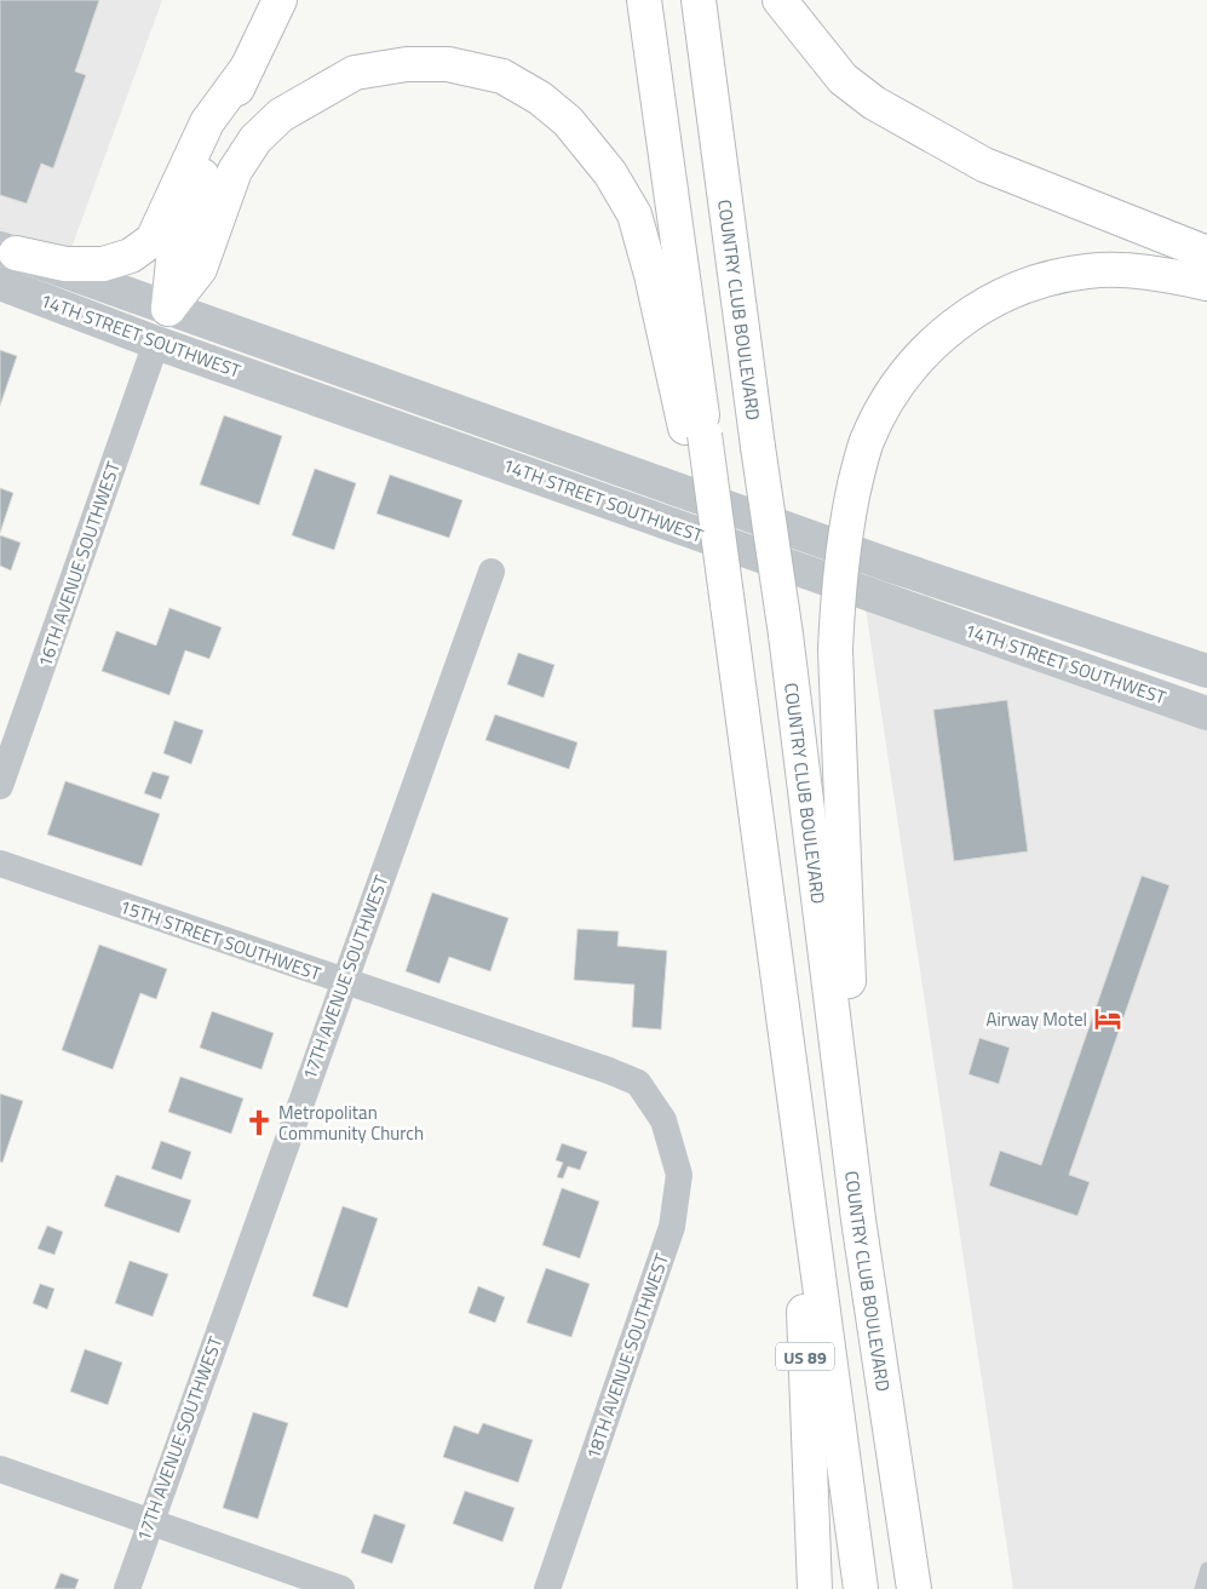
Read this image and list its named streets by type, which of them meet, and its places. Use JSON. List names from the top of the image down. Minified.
{"streets":{"highway":["COUNTRY CLUB BOULEVARD","US 89"],"street":["14TH STREET SOUTHWEST","16TH AVENUE SOUTHWEST","15TH STREET SOUTHWEST","17TH AVENUE SOUTHWEST","18TH AVENUE SOUTHWEST"]},"crossings":[["14TH STREET SOUTHWEST","16TH AVENUE SOUTHWEST"],["15TH STREET SOUTHWEST","17TH AVENUE SOUTHWEST"],["15TH STREET SOUTHWEST","18TH AVENUE SOUTHWEST"]],"places":{"hotel":["Airway Motel"],"church":["Metropolitan Community Church"]}}
